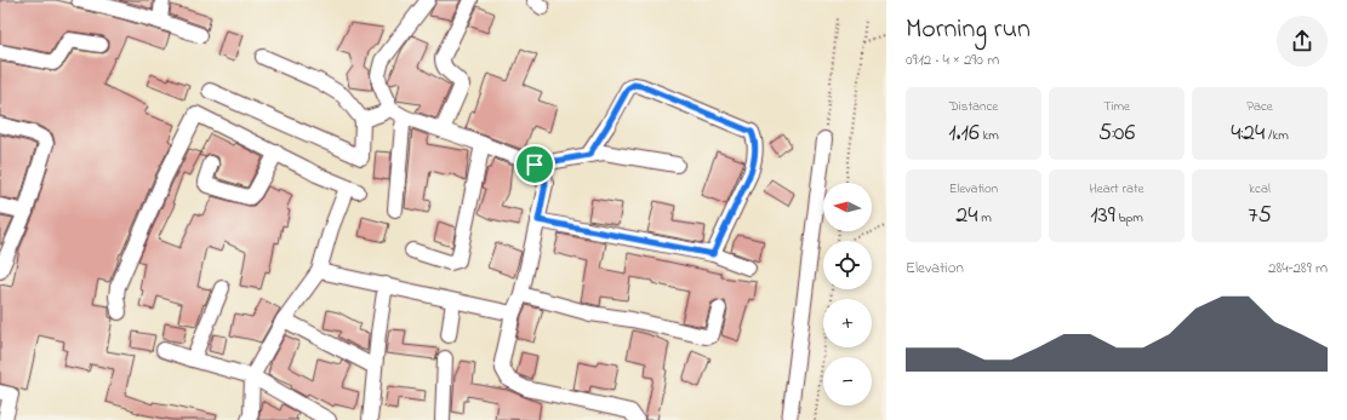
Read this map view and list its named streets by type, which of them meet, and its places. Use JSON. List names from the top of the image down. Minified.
{"north":"left","page":{"heading":["Morning run","09:12 · 4 × 290 m"],"stats":[["Distance","1.16 km"],["Time","5:06"],["Pace","4:24 /km"],["Elevation","24 m"],["Heart rate","139 bpm"],["kcal","75"]],"map_buttons":["+","−"],"chart":["Elevation","284–289 m"]}}
